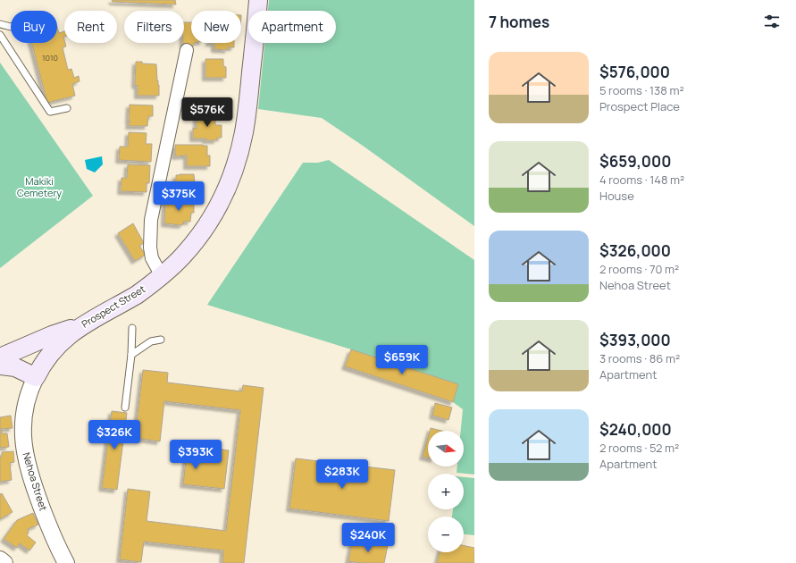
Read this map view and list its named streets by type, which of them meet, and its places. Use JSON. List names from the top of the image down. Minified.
{"streets":{"main road":["Prospect Street"],"street":["Nehoa Street"]},"crossings":[["Prospect Street","Nehoa Street"]],"parks":["Makiki Cemetery"],"house_numbers":["1010"],"north":"right","page":{"heading":"7 homes","chip":["Buy","Rent","Filters","New","Apartment"],"list":[{"name":"$576,000","note":"5 rooms · 138 m² · Prospect Place"},{"name":"$659,000","note":"4 rooms · 148 m² · House"},{"name":"$326,000","note":"2 rooms · 70 m² · Nehoa Street"},{"name":"$393,000","note":"3 rooms · 86 m² · Apartment"},{"name":"$240,000","note":"2 rooms · 52 m² · Apartment"}],"price":["$576K","$375K","$659K","$326K","$393K","$283K","$240K"],"map_buttons":["+","−"]}}
